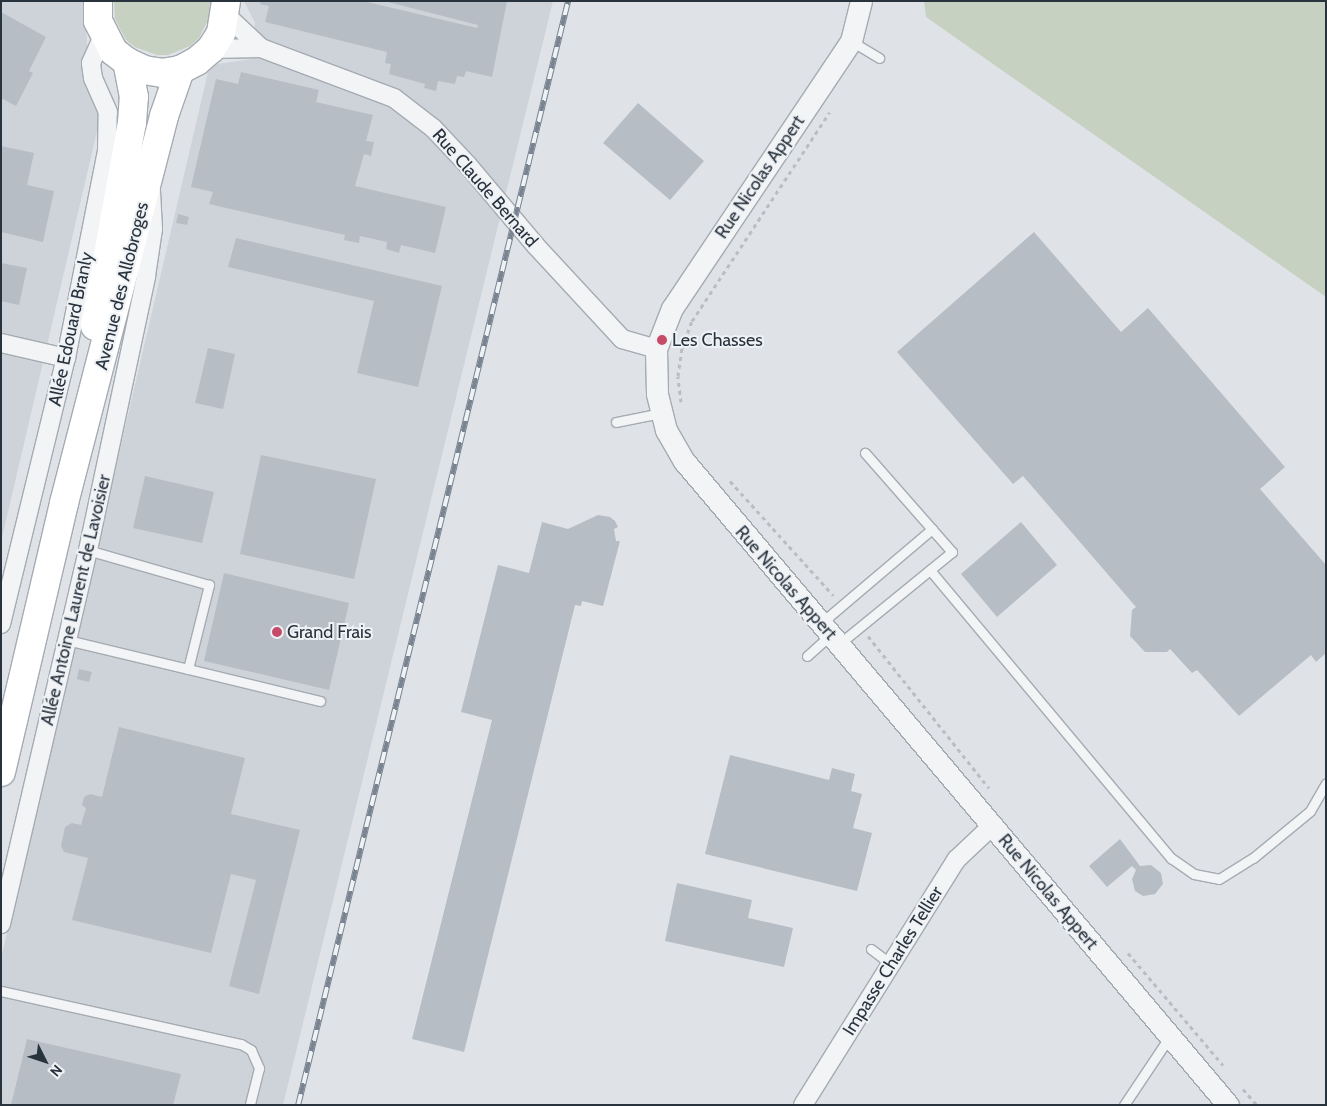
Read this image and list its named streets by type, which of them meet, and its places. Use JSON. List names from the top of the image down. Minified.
{"streets":{"main road":["Avenue des Allobroges"],"street":["Rue Nicolas Appert","Rue Claude Bernard","Allée Edouard Branly","Allée Antoine Laurent de Lavoisier","Impasse Charles Tellier"]},"crossings":[["Rue Nicolas Appert","Rue Claude Bernard"],["Rue Nicolas Appert","Impasse Charles Tellier"],["Avenue des Allobroges","Allée Antoine Laurent de Lavoisier"]],"places":["Les Chasses","Grand Frais"],"north":"bottom right"}
